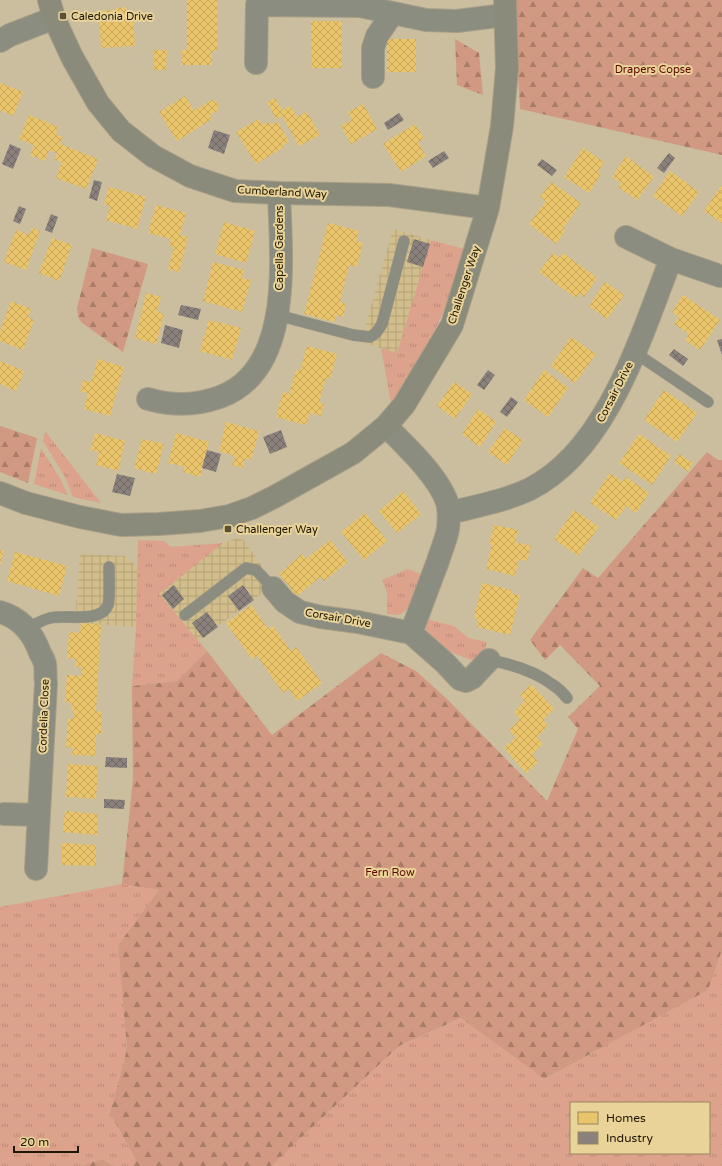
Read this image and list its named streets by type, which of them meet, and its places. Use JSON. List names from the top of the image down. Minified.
{"streets":{"street":["Cumberland Way","Capella Gardens","Challenger Way","Corsair Drive","Cordelia Close"]},"crossings":[["Cumberland Way","Capella Gardens"],["Cumberland Way","Challenger Way"]],"parks":["Drapers Copse","Fern Row"],"places":{"transit":["Caledonia Drive","Challenger Way"]},"legend":["Homes","Industry"],"scale_bar":"20 m"}
